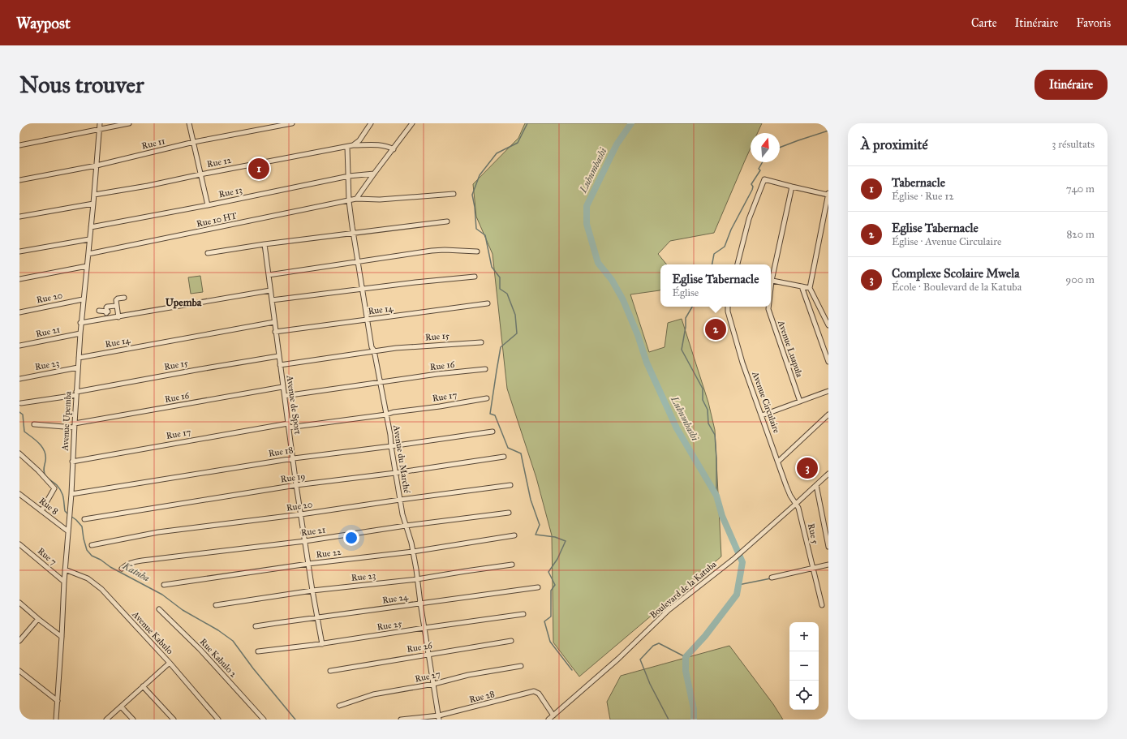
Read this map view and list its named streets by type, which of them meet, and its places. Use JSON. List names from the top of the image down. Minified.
{"streets":{"street":["Rue 11","Rue 12","Rue 13","Rue 10 HT","Rue 20","Rue 14","Rue 21","Rue 15","Avenue Luapula","Rue 23","Rue 16","Rue 17","Avenue Circulaire","Avenue de Sport","Avenue Upemba","Rue 18","Avenue du Marché","Rue 19","Rue 8","Rue 5","Rue 22","Rue 7","Boulevard de la Katuba","Rue 24","Rue 25","Avenue Kabulo","Rue 26","Rue Kabulo 2","Rue 27","Rue 28"]},"crossings":[["Rue 11","Avenue Upemba"],["Rue 12","Avenue Upemba"],["Rue 12","Avenue du Marché"],["Rue 13","Avenue Upemba"],["Rue 13","Avenue du Marché"],["Rue 10 HT","Avenue Upemba"],["Rue 10 HT","Avenue du Marché"],["Rue 20","Avenue de Sport"],["Rue 20","Avenue Upemba"],["Rue 20","Avenue du Marché"],["Rue 14","Avenue de Sport"],["Rue 14","Avenue Upemba"],["Rue 14","Avenue du Marché"],["Rue 21","Avenue de Sport"],["Rue 21","Avenue Upemba"],["Rue 21","Avenue du Marché"],["Rue 15","Avenue de Sport"],["Rue 15","Avenue Upemba"],["Rue 15","Avenue du Marché"],["Rue 23","Avenue de Sport"],["Rue 23","Avenue Upemba"],["Rue 23","Avenue du Marché"],["Rue 16","Avenue de Sport"],["Rue 16","Avenue Upemba"],["Rue 16","Avenue du Marché"],["Rue 17","Avenue de Sport"],["Rue 17","Avenue Upemba"],["Rue 17","Avenue du Marché"],["Avenue Circulaire","Rue 5"],["Avenue Circulaire","Boulevard de la Katuba"],["Avenue de Sport","Rue 18"],["Avenue de Sport","Rue 19"],["Avenue de Sport","Rue 22"],["Avenue de Sport","Rue 24"],["Avenue de Sport","Rue 25"],["Avenue Upemba","Rue 18"],["Avenue Upemba","Rue 8"],["Avenue Upemba","Rue 7"],["Avenue Upemba","Avenue Kabulo"],["Rue 18","Avenue du Marché"],["Avenue du Marché","Rue 19"],["Avenue du Marché","Rue 22"],["Avenue du Marché","Rue 24"],["Avenue du Marché","Rue 25"],["Avenue du Marché","Rue 26"],["Avenue du Marché","Rue 27"],["Avenue du Marché","Rue 28"],["Rue 5","Boulevard de la Katuba"],["Boulevard de la Katuba","Rue 28"]],"districts":["Upemba"],"water":["Lubumbashi","Katuba"],"north":"top","page":{"header":"Waypost","nav":["Carte","Itinéraire","Favoris"],"buttons":"Itinéraire","title":"Nous trouver","heading":["À proximité","3 résultats"],"pins":["1","2","3"],"list":[{"mark":"1","name":"Tabernacle","note":"Église · Rue 12","value":"740 m"},{"mark":"2","name":"Eglise Tabernacle","note":"Église · Avenue Circulaire","value":"820 m"},{"mark":"3","name":"Complexe Scolaire Mwela","note":"École · Boulevard de la Katuba","value":"900 m"}],"popup":["Eglise Tabernacle","Église"],"map_buttons":["+","−"]}}
